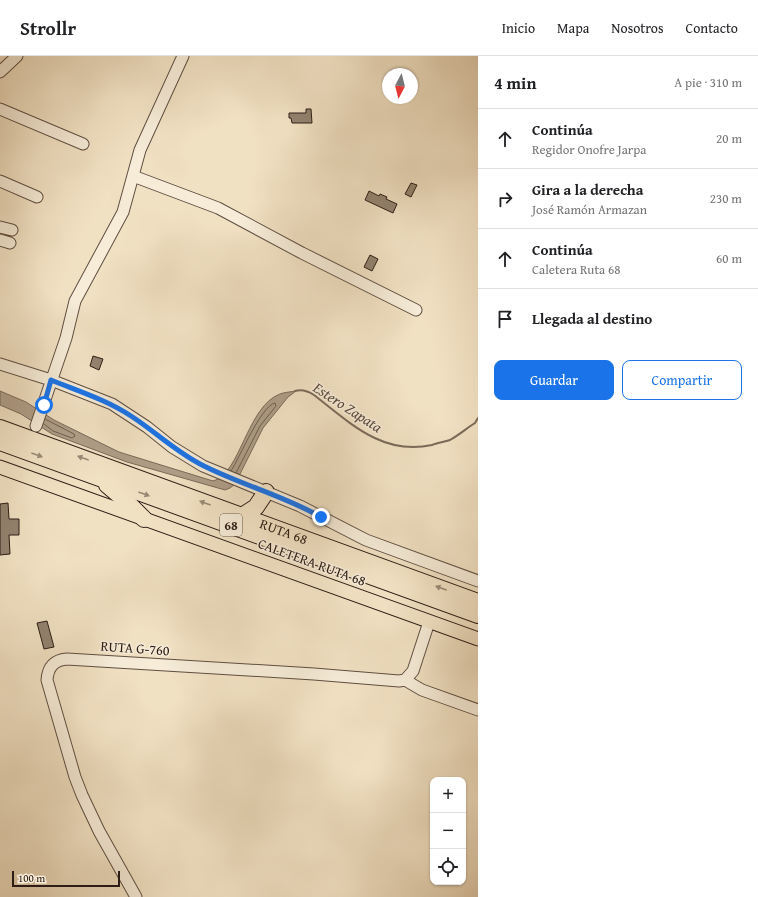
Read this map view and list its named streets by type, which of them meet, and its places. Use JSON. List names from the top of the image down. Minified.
{"streets":{"highway":["68","RUTA 68"],"main road":["CALETERA RUTA 68"],"street":["RUTA G-760"]},"water":["Estero Zapata"],"scale_bar":"100 m","north":"bottom","page":{"header":"Strollr","nav":["Inicio","Mapa","Nosotros","Contacto"],"heading":["4 min","A pie · 310 m"],"list":[["Continúa","Regidor Onofre Jarpa","20 m"],["Gira a la derecha","José Ramón Armazan","230 m"],["Continúa","Caletera Ruta 68","60 m"],"Llegada al destino"],"buttons":["Guardar","Compartir"],"map_buttons":["+","−"],"scale":"100 m"}}
